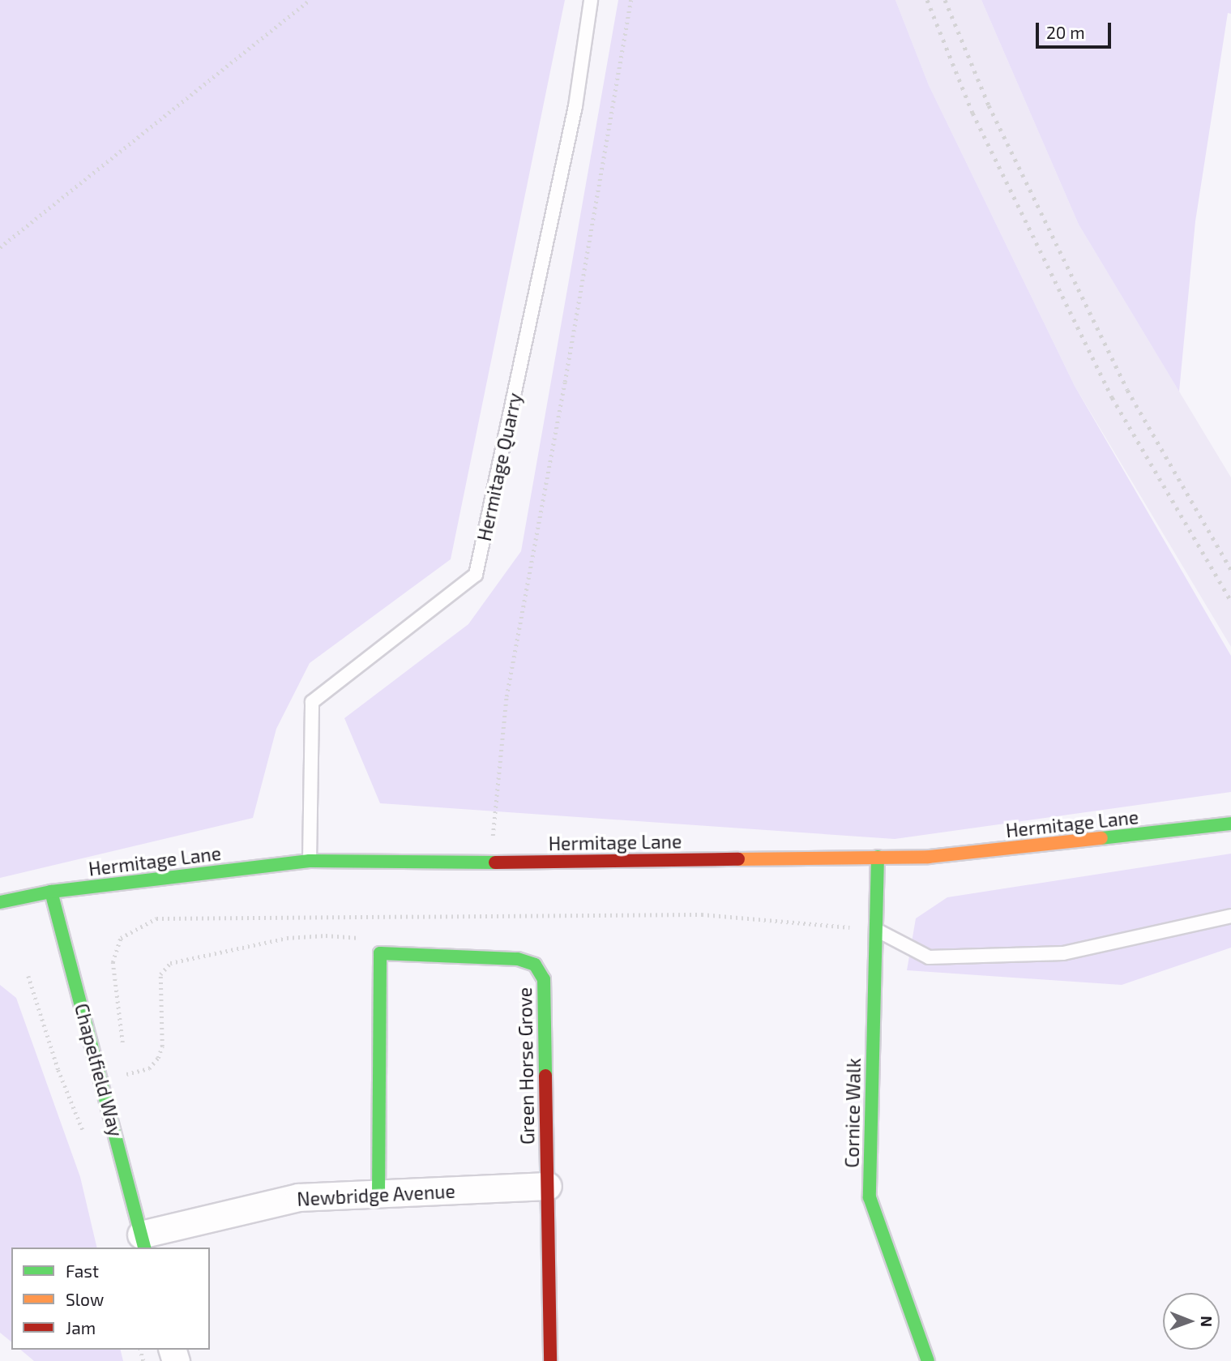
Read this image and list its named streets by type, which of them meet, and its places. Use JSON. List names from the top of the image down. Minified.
{"streets":{"street":["Hermitage Lane","Green Horse Grove","Chapelfield Way","Cornice Walk","Newbridge Avenue"],"lane":["Hermitage Quarry"]},"crossings":[["Hermitage Quarry","Hermitage Lane"],["Hermitage Lane","Chapelfield Way"],["Hermitage Lane","Cornice Walk"],["Green Horse Grove","Newbridge Avenue"],["Chapelfield Way","Newbridge Avenue"]],"legend":["Fast","Slow","Jam"],"scale_bar":"20 m","north":"right"}
